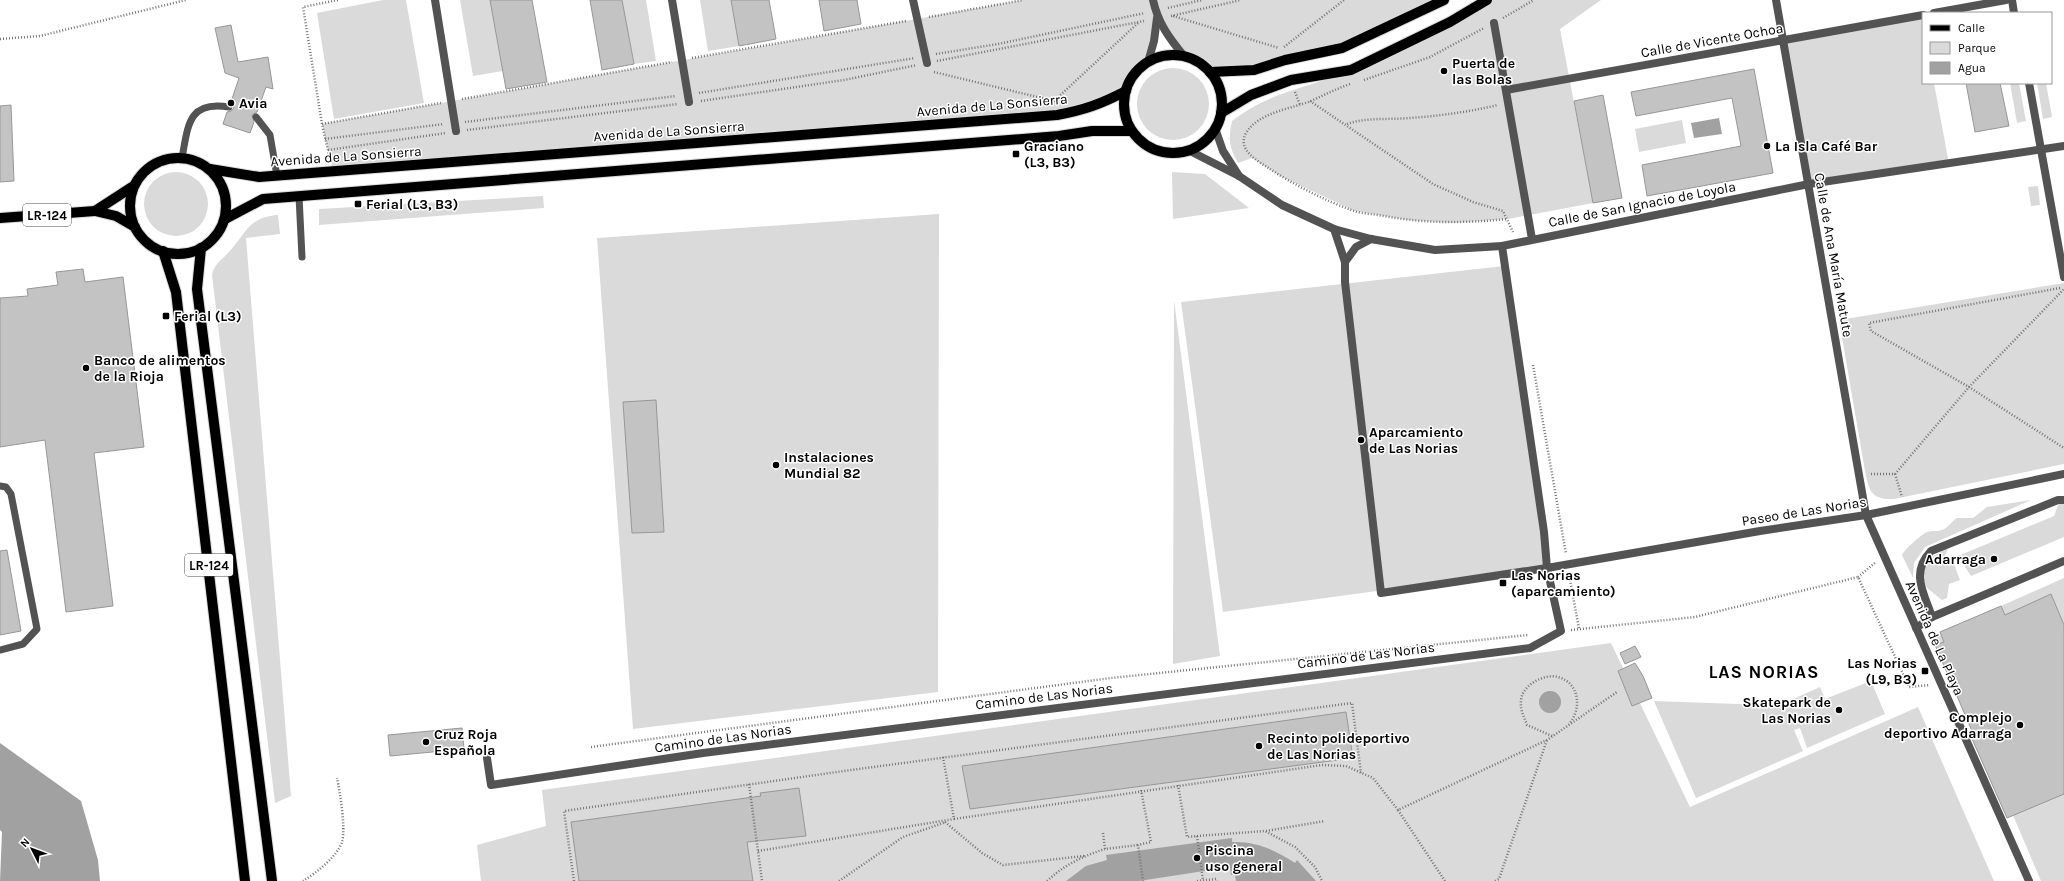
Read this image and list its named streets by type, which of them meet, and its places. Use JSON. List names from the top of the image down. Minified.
{"streets":{"main road":["Avenida de La Sonsierra","LR-124"],"street":["Calle de Vicente Ochoa","Calle de San Ignacio de Loyola","Calle de Ana María Matute","Paseo de Las Norias","Avenida de La Playa","Camino de Las Norias"]},"crossings":[["Calle de Vicente Ochoa","Calle de Ana María Matute"],["Avenida de La Sonsierra","Calle de San Ignacio de Loyola"],["Avenida de La Sonsierra","LR-124"],["Calle de San Ignacio de Loyola","Calle de Ana María Matute"],["Calle de Ana María Matute","Paseo de Las Norias"],["Calle de Ana María Matute","Avenida de La Playa"],["Paseo de Las Norias","Avenida de La Playa"],["Paseo de Las Norias","Camino de Las Norias"]],"districts":["LAS NORIAS"],"places":{"other":["Puerta de las Bolas","Avia","La Isla Café Bar","Banco de alimentos de la Rioja","Aparcamiento de Las Norias","Instalaciones Mundial 82","Adarraga","Skatepark de Las Norias","Complejo deportivo Adarraga","Cruz Roja Española","Recinto polideportivo de Las Norias","Piscina uso general"],"transit":["Graciano (L3, B3)","Ferial (L3, B3)","Ferial (L3)","Las Norias (aparcamiento)","Las Norias (L9, B3)"]},"legend":["Calle","Parque","Agua"],"north":"top left"}
